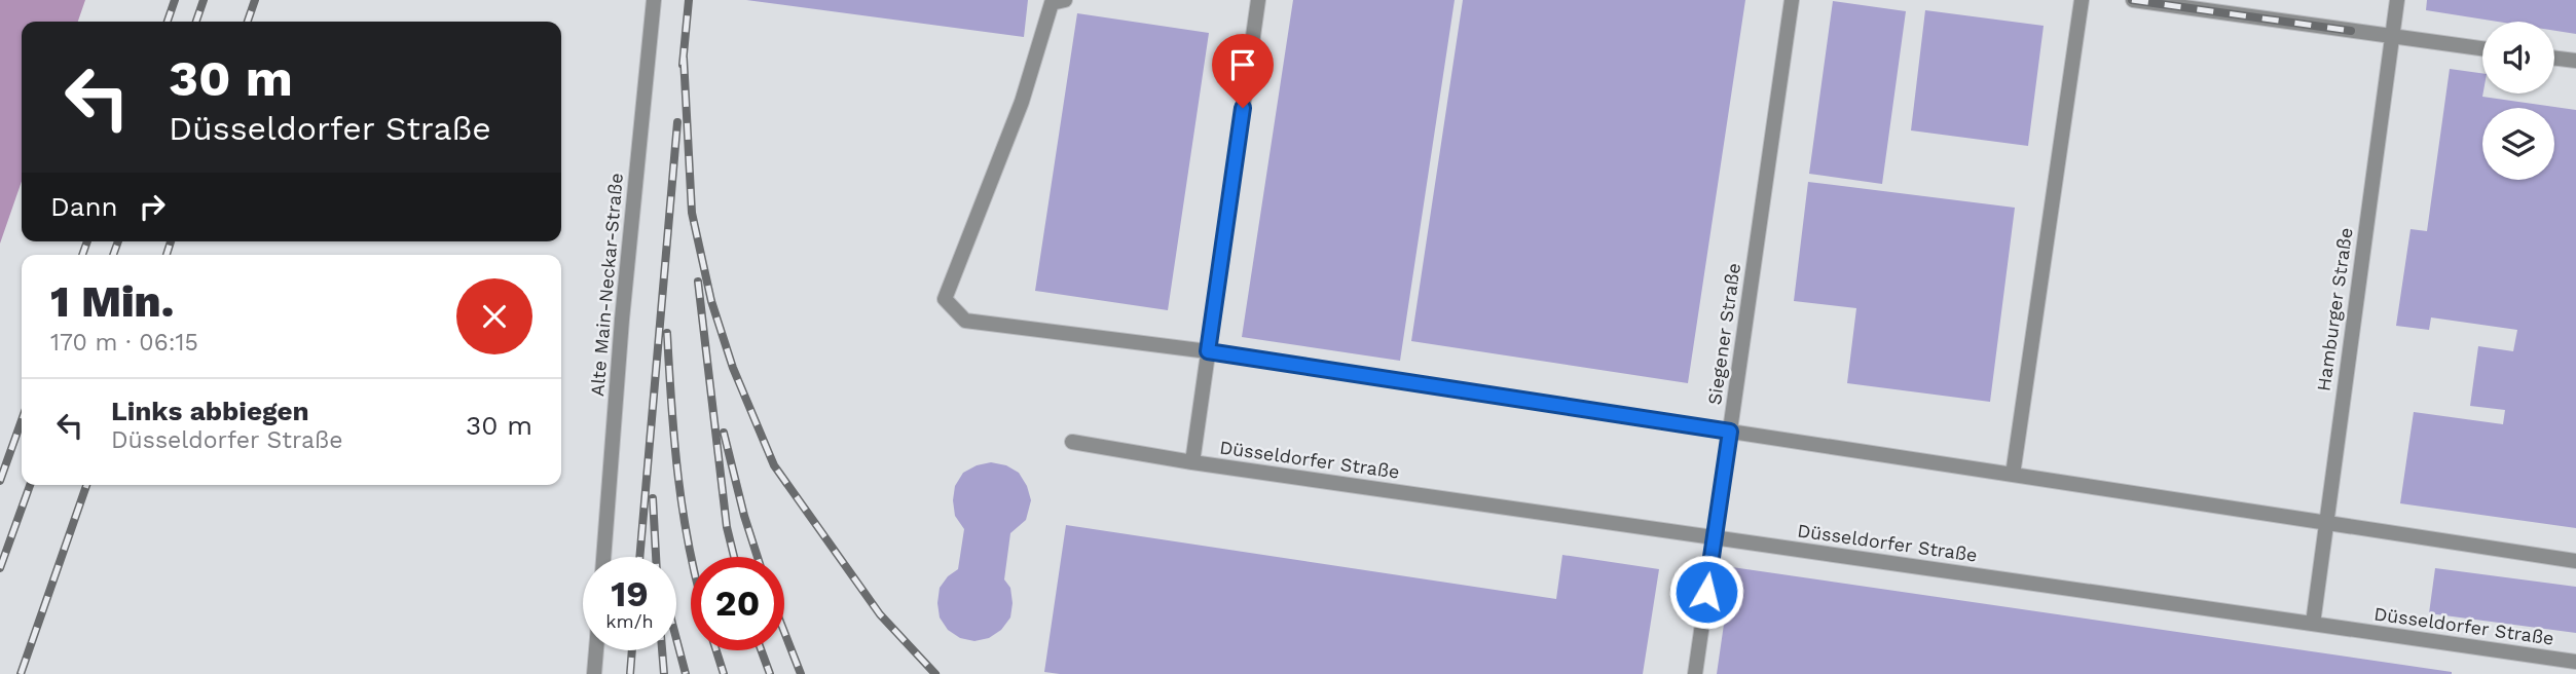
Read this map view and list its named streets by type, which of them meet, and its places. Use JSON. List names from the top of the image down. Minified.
{"streets":{"lane":["Alte Main-Neckar-Straße","Hamburger Straße","Siegener Straße","Düsseldorfer Straße"]},"crossings":[["Hamburger Straße","Düsseldorfer Straße"],["Siegener Straße","Düsseldorfer Straße"]],"page":{"turn":["30 m","Düsseldorfer Straße"],"then":"Dann","heading":["1 Min.","170 m · 06:15"],"list":[{"name":"Links abbiegen","note":"Düsseldorfer Straße","value":"30 m"}],"speed":"19 km/h","limit":"20"}}
